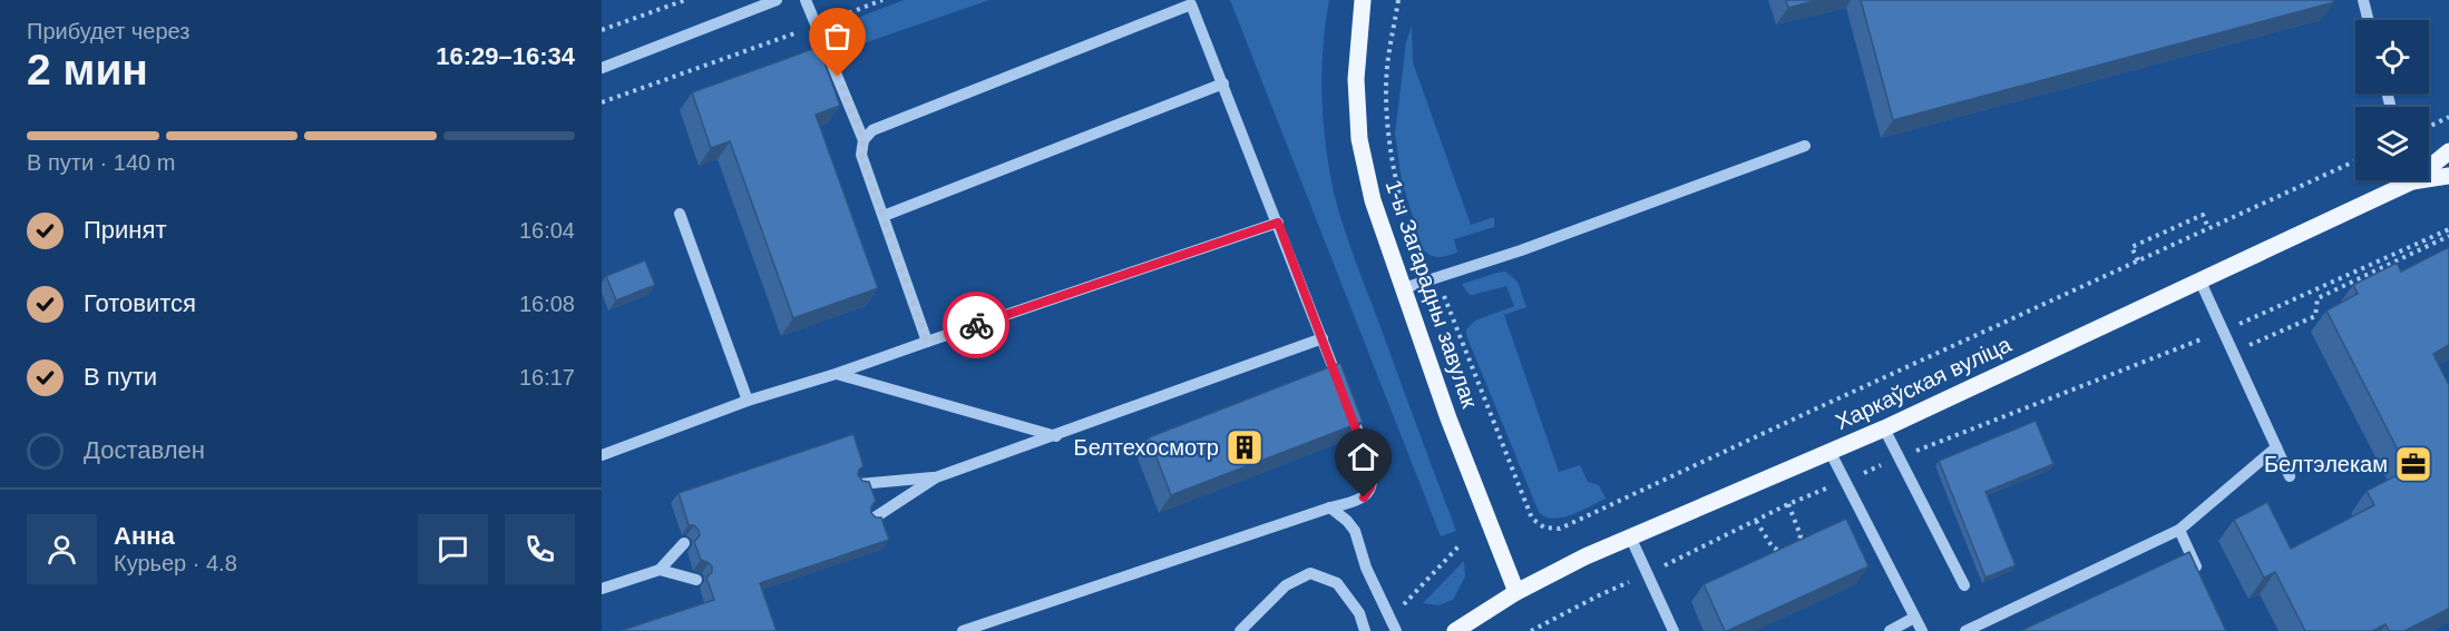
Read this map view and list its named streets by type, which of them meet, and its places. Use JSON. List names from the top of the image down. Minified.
{"streets":{"main road":["1-ы Загарадны завулак","Харкаўская вуліца"]},"crossings":[["1-ы Загарадны завулак","Харкаўская вуліца"]],"places":{"building":["Белтехосмотр"],"office":["Белтэлекам"]},"page":{"heading":["2 мин","Прибудет через","16:29–16:34"],"panel":["Анна","Курьер · 4.8"],"bar":"В пути · 140 m","list":[["Принят","16:04"],["Готовится","16:08"],["В пути","16:17"],"Доставлен"]}}
